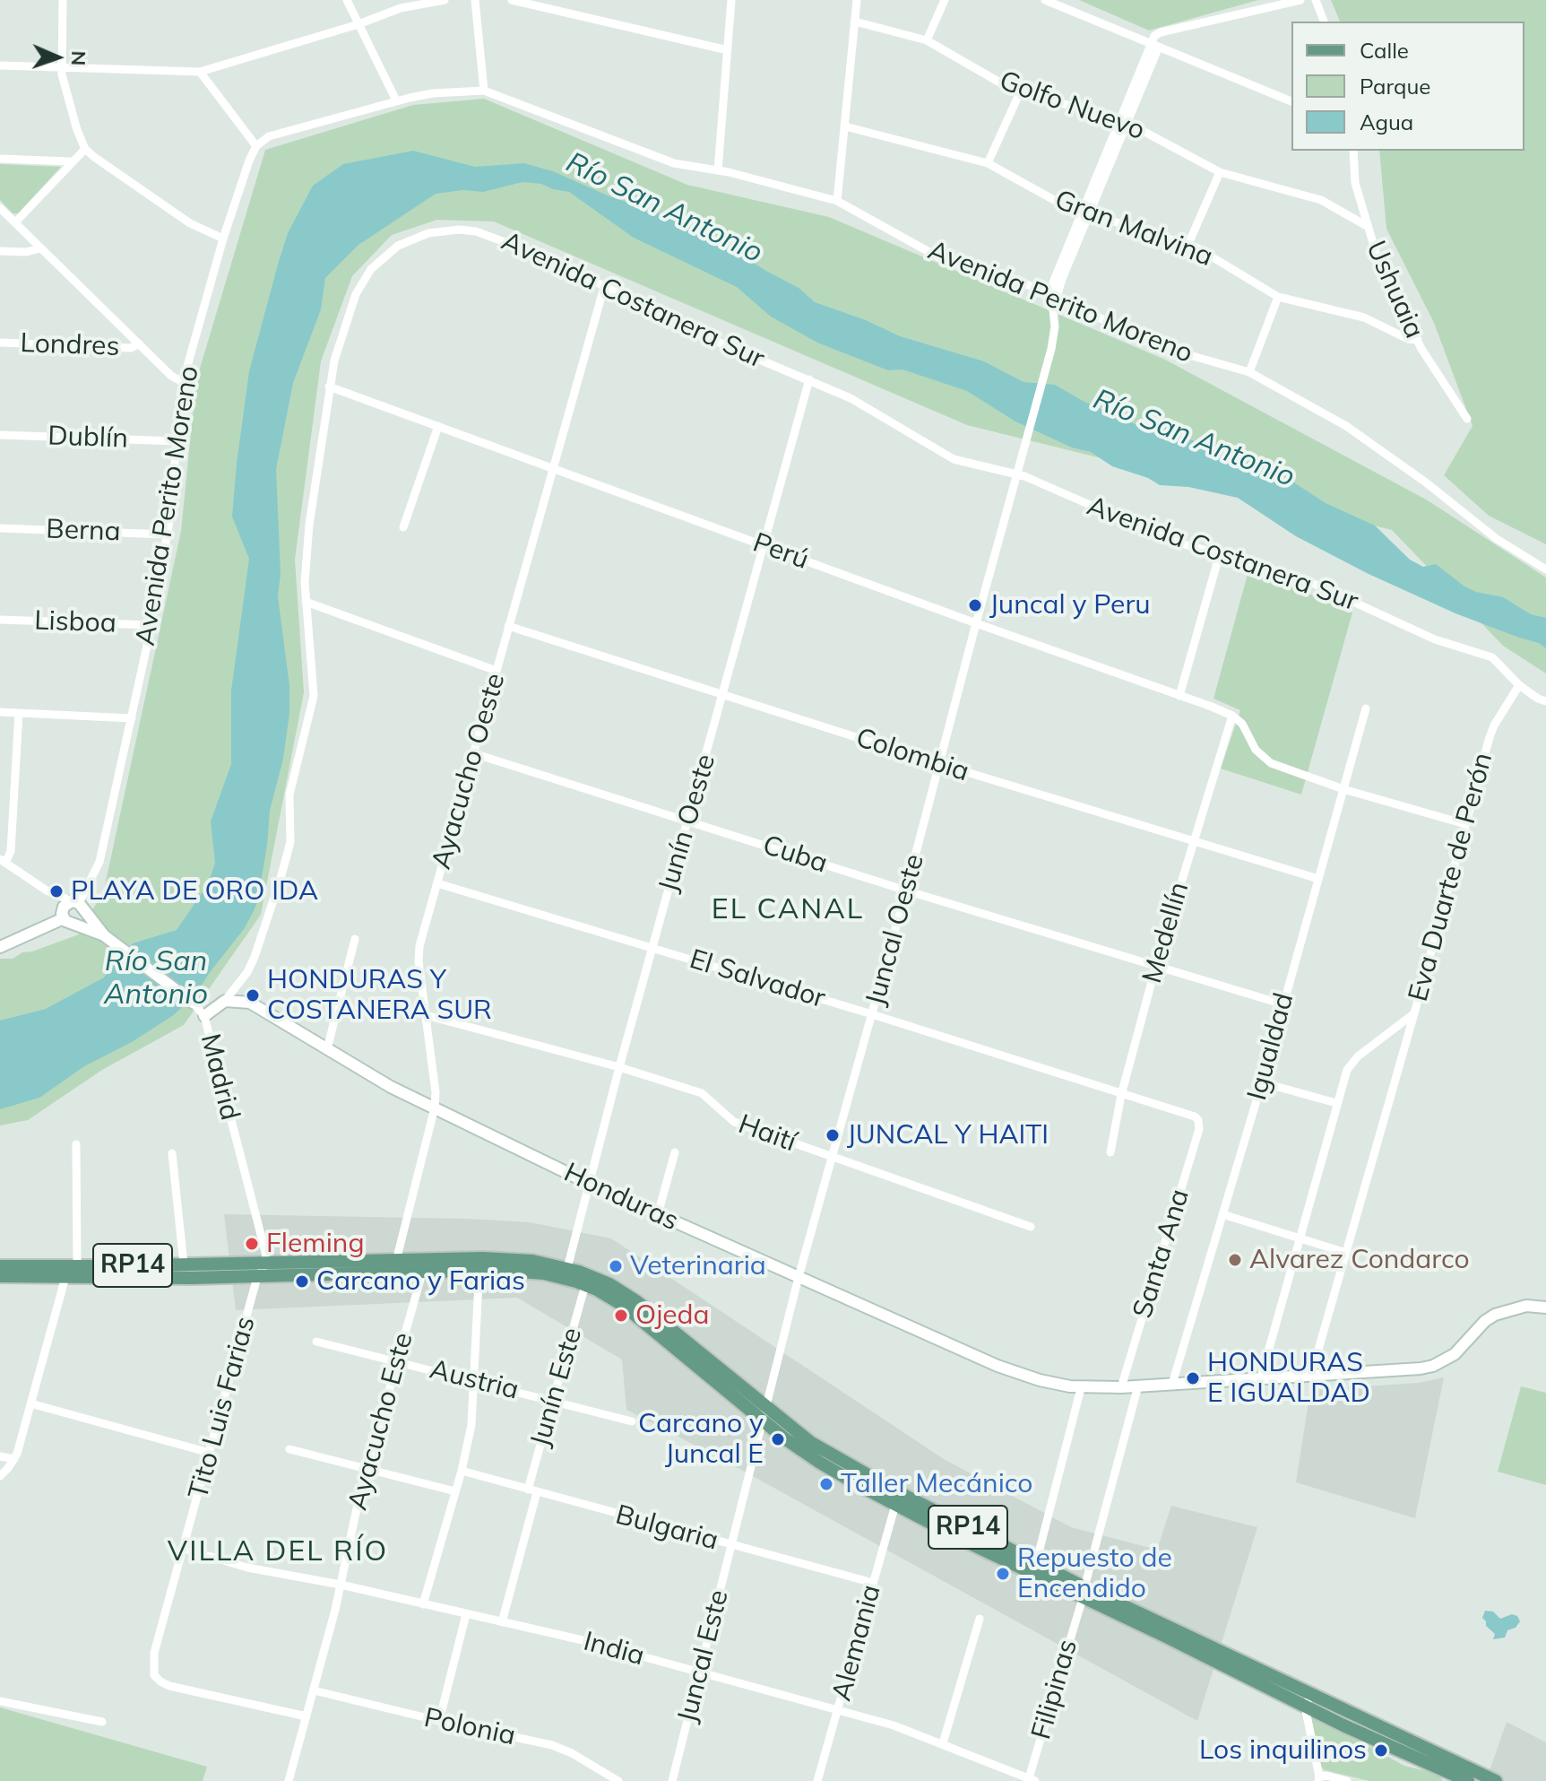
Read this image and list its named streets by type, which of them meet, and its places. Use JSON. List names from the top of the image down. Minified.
{"streets":{"main road":["Madrid","Honduras","RP14"],"street":["Golfo Nuevo","Gran Malvina","Ushuaia","Avenida Costanera Sur","Avenida Perito Moreno","Londres","Dublín","Berna","Perú","Lisboa","Colombia","Ayacucho Oeste","Junín Oeste","Cuba","Eva Duarte de Perón","Juncal Oeste","Medellín","El Salvador","Igualdad","Haití","Santa Ana","Austria","Junín Este","Tito Luis Farias","Ayacucho Este","Bulgaria","Alemania","India","Juncal Este","Filipinas","Polonia"]},"crossings":[["Golfo Nuevo","Ushuaia"],["Gran Malvina","Ushuaia"],["Avenida Costanera Sur","Perú"],["Avenida Costanera Sur","Ayacucho Oeste"],["Avenida Costanera Sur","Junín Oeste"],["Avenida Costanera Sur","Eva Duarte de Perón"],["Avenida Costanera Sur","Juncal Oeste"],["Avenida Costanera Sur","Honduras"],["Avenida Perito Moreno","Dublín"],["Avenida Perito Moreno","Berna"],["Avenida Perito Moreno","Lisboa"],["Avenida Perito Moreno","Juncal Oeste"],["Avenida Perito Moreno","Madrid"],["Perú","Ayacucho Oeste"],["Perú","Junín Oeste"],["Perú","Juncal Oeste"],["Perú","Medellín"],["Colombia","Ayacucho Oeste"],["Colombia","Junín Oeste"],["Colombia","Juncal Oeste"],["Colombia","Medellín"],["Colombia","Igualdad"],["Ayacucho Oeste","Cuba"],["Ayacucho Oeste","El Salvador"],["Ayacucho Oeste","Haití"],["Ayacucho Oeste","Honduras"],["Ayacucho Oeste","RP14"],["Junín Oeste","Cuba"],["Junín Oeste","El Salvador"],["Junín Oeste","Haití"],["Junín Oeste","Honduras"],["Junín Oeste","RP14"],["Cuba","Juncal Oeste"],["Cuba","Medellín"],["Cuba","Igualdad"],["Eva Duarte de Perón","Honduras"],["Juncal Oeste","El Salvador"],["Juncal Oeste","Haití"],["Juncal Oeste","Honduras"],["Juncal Oeste","RP14"],["Juncal Oeste","Juncal Este"],["Medellín","El Salvador"],["El Salvador","Santa Ana"],["Igualdad","Honduras"],["Madrid","RP14"],["Madrid","Tito Luis Farias"],["Honduras","Santa Ana"],["RP14","Junín Este"],["RP14","Tito Luis Farias"],["RP14","Ayacucho Este"],["RP14","Alemania"],["RP14","Juncal Este"],["RP14","Filipinas"],["Austria","Junín Este"],["Austria","Ayacucho Este"],["Junín Este","Bulgaria"],["Junín Este","India"],["Tito Luis Farias","Ayacucho Este"],["Tito Luis Farias","India"],["Ayacucho Este","India"],["Ayacucho Este","Polonia"],["Bulgaria","Alemania"],["Bulgaria","Juncal Este"],["Alemania","India"],["India","Juncal Este"],["India","Filipinas"]],"districts":["EL CANAL","VILLA DEL RÍO"],"water":["Río San Antonio"],"places":["Juncal y Peru","PLAYA DE ORO IDA","HONDURAS Y COSTANERA SUR","JUNCAL Y HAITI","Fleming","Alvarez Condarco","Veterinaria","Carcano y Farias","Ojeda","HONDURAS E IGUALDAD","Carcano y Juncal E","Taller Mecánico","Repuesto de Encendido","Los inquilinos"],"legend":["Calle","Parque","Agua"],"north":"right"}
